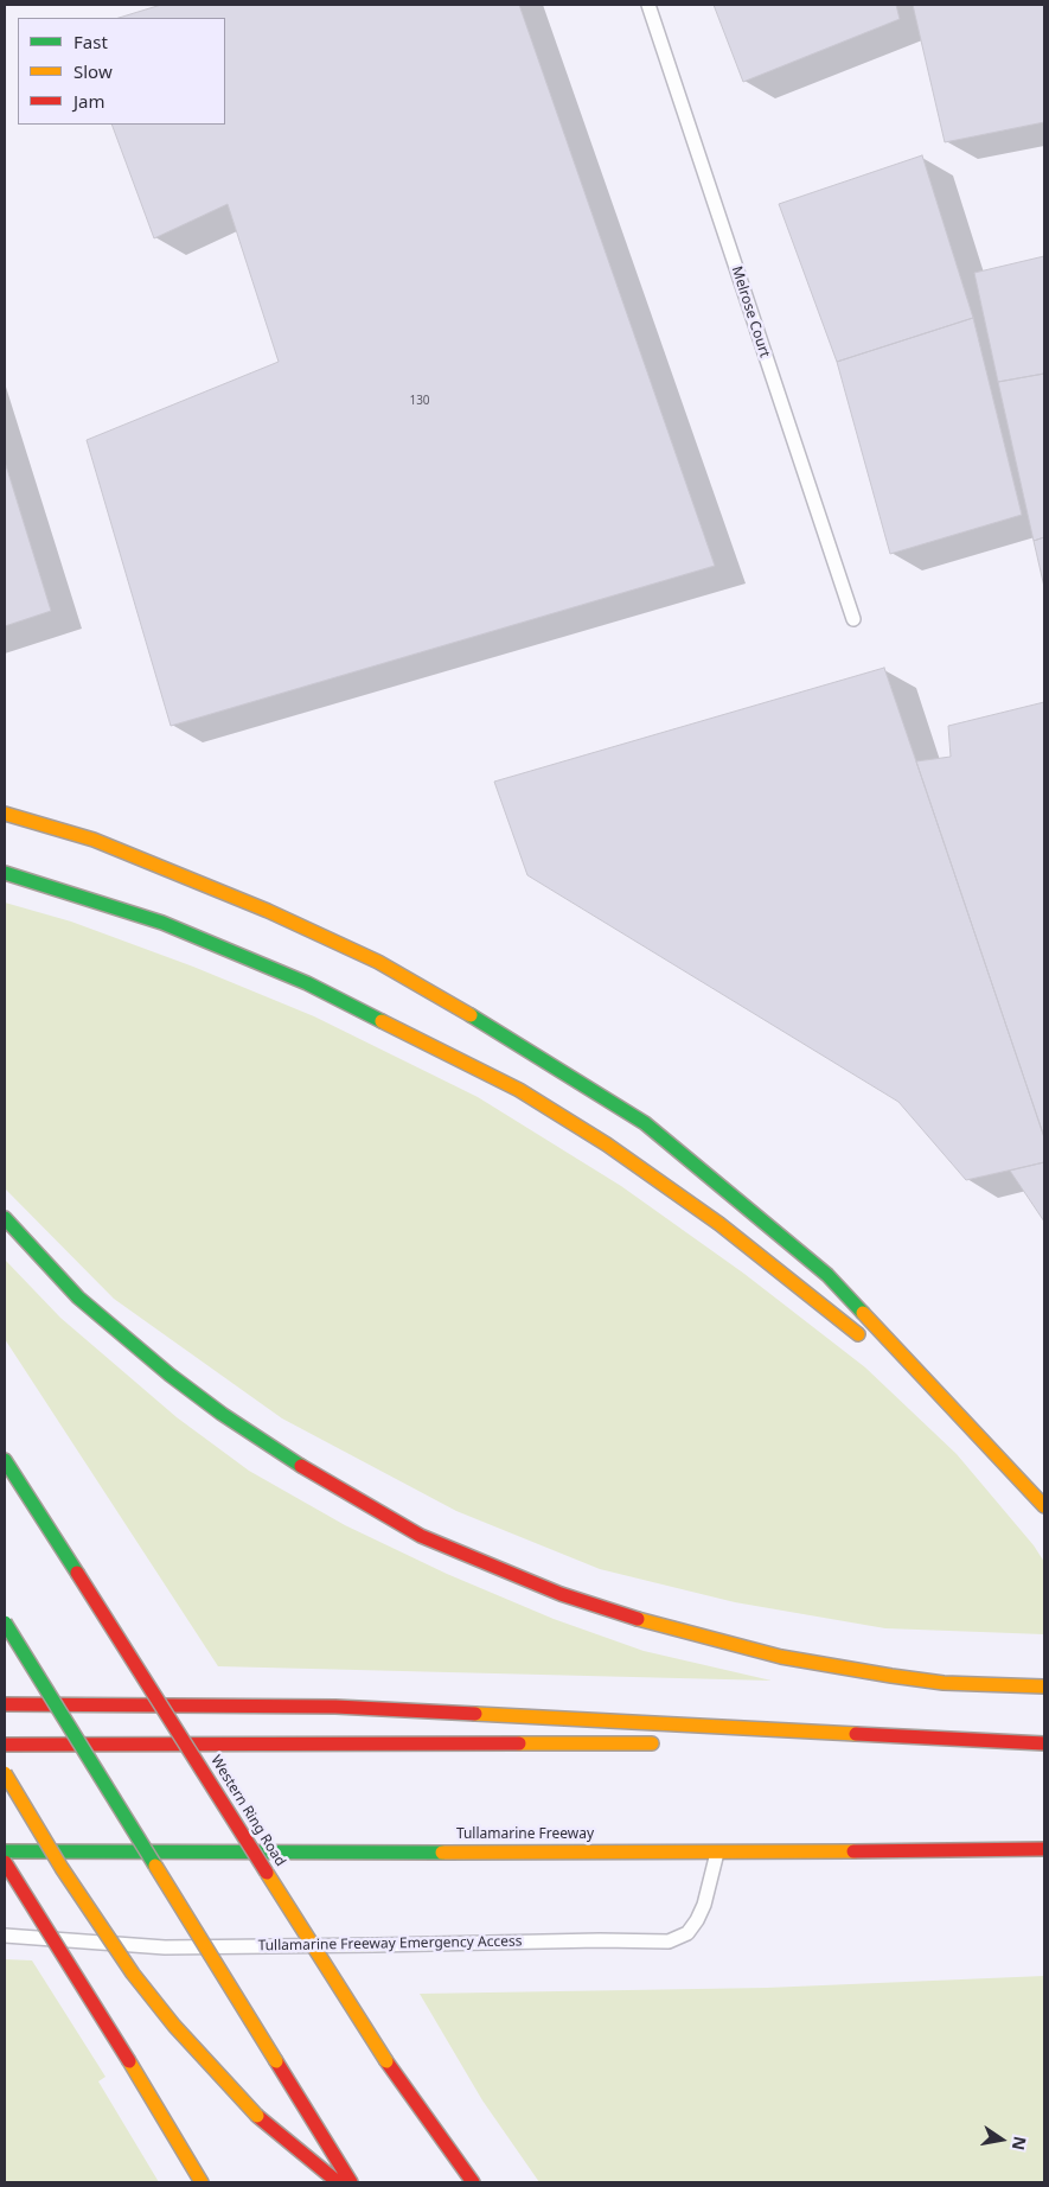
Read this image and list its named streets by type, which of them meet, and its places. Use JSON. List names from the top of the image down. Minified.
{"streets":{"highway":["Western Ring Road","Tullamarine Freeway"],"lane":["Melrose Court","Tullamarine Freeway Emergency Access"]},"crossings":[["Tullamarine Freeway","Tullamarine Freeway Emergency Access"]],"house_numbers":["130"],"legend":["Fast","Slow","Jam"],"north":"right"}
